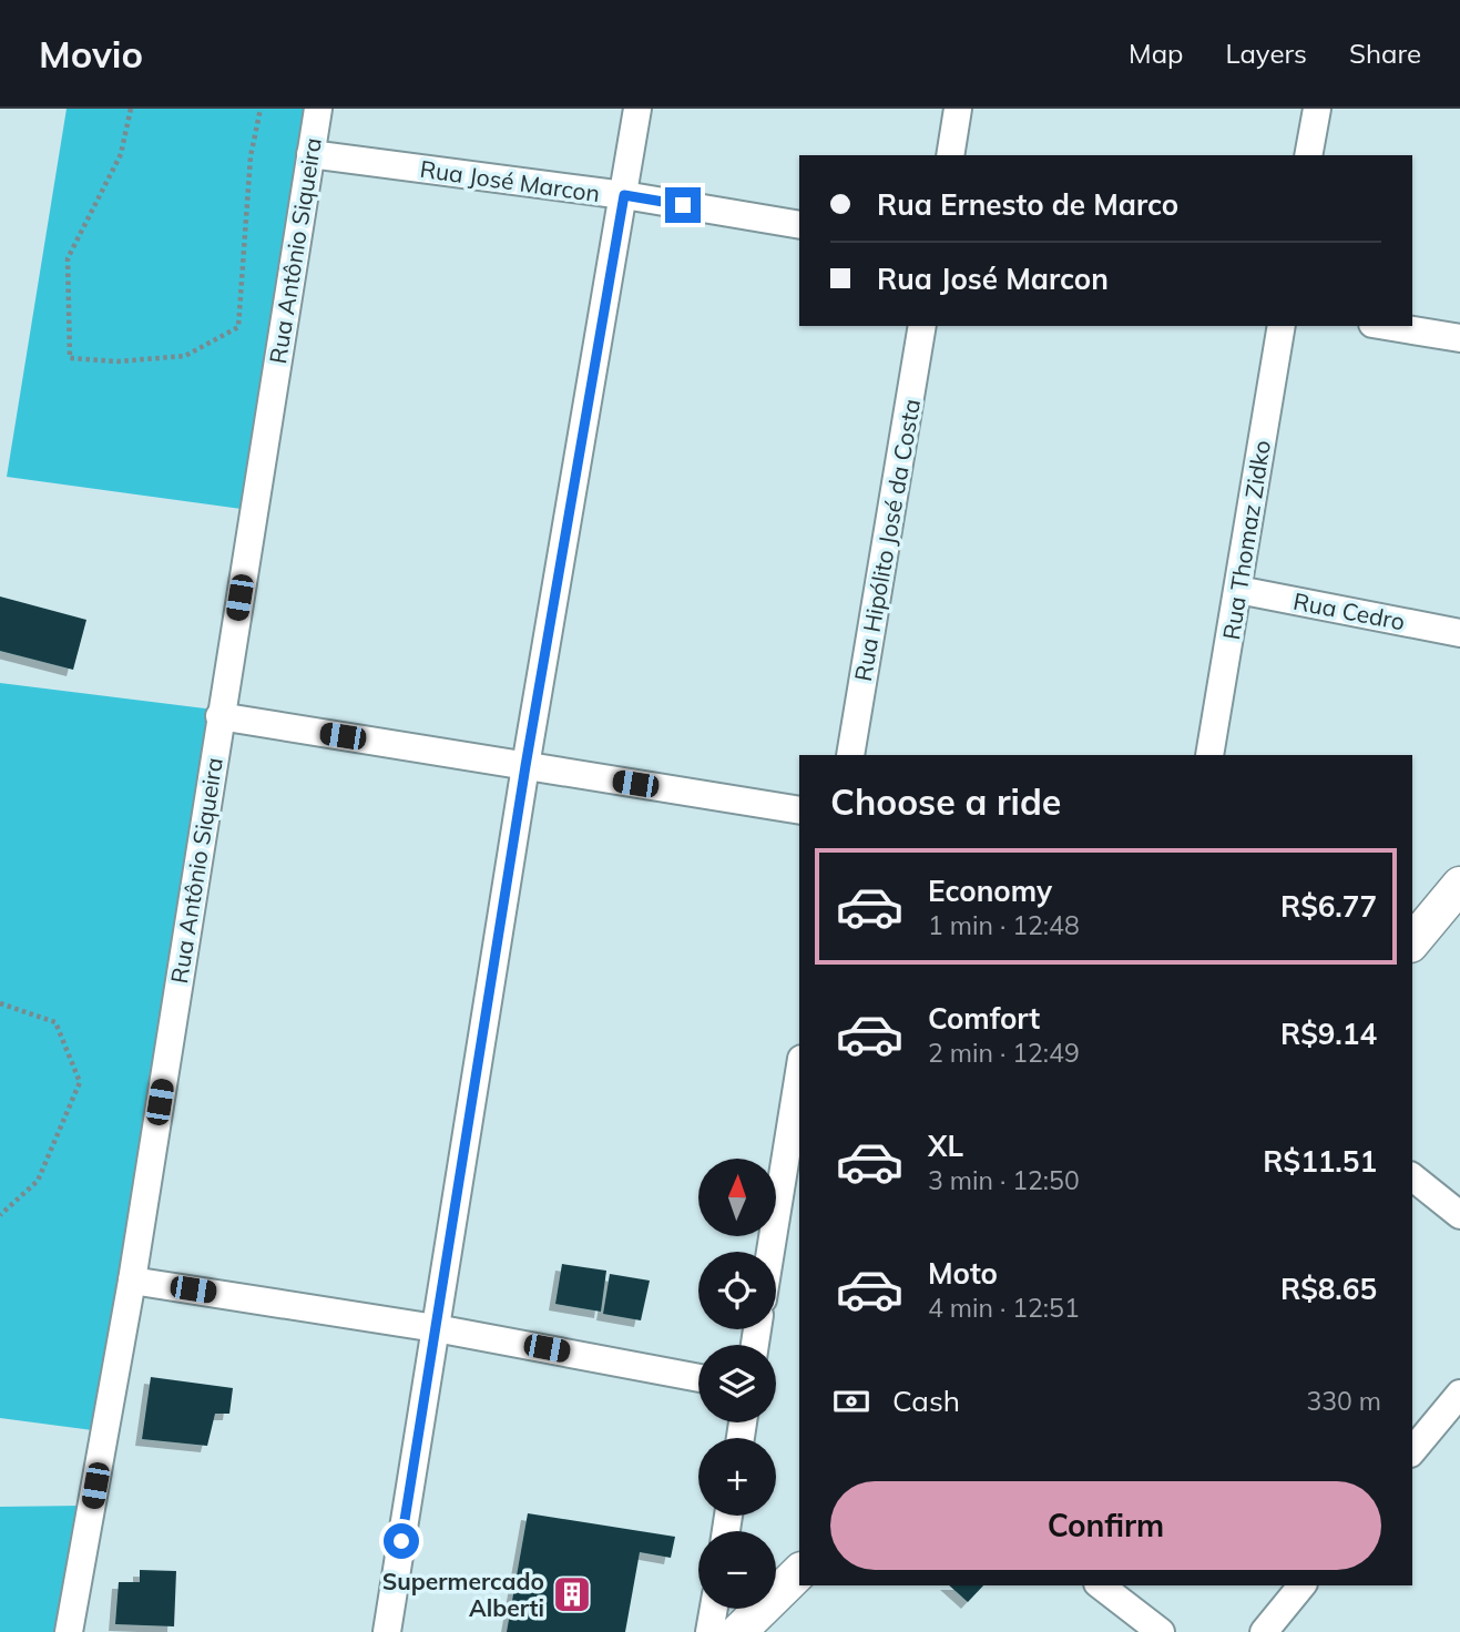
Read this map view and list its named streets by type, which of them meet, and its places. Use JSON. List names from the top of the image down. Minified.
{"streets":{"street":["Rua José Marcon","Rua Antônio Siqueira","Rua Hipólito José da Costa","Rua Thomaz Zidko","Rua Cedro"]},"crossings":[["Rua José Marcon","Rua Antônio Siqueira"],["Rua Thomaz Zidko","Rua Cedro"]],"places":{"building":["Supermercado Alberti"]},"north":"top","page":{"header":"Movio","nav":["Map","Layers","Share"],"banner":["Rua Ernesto de Marco","Rua José Marcon"],"heading":"Choose a ride","list":[{"name":"Economy","note":"1 min · 12:48","value":"R$6.77"},{"name":"Comfort","note":"2 min · 12:49","value":"R$9.14"},{"name":"XL","note":"3 min · 12:50","value":"R$11.51"},{"name":"Moto","note":"4 min · 12:51","value":"R$8.65"}],"map_buttons":["+","−"],"pay":["Cash","330 m"],"buttons":"Confirm"}}
